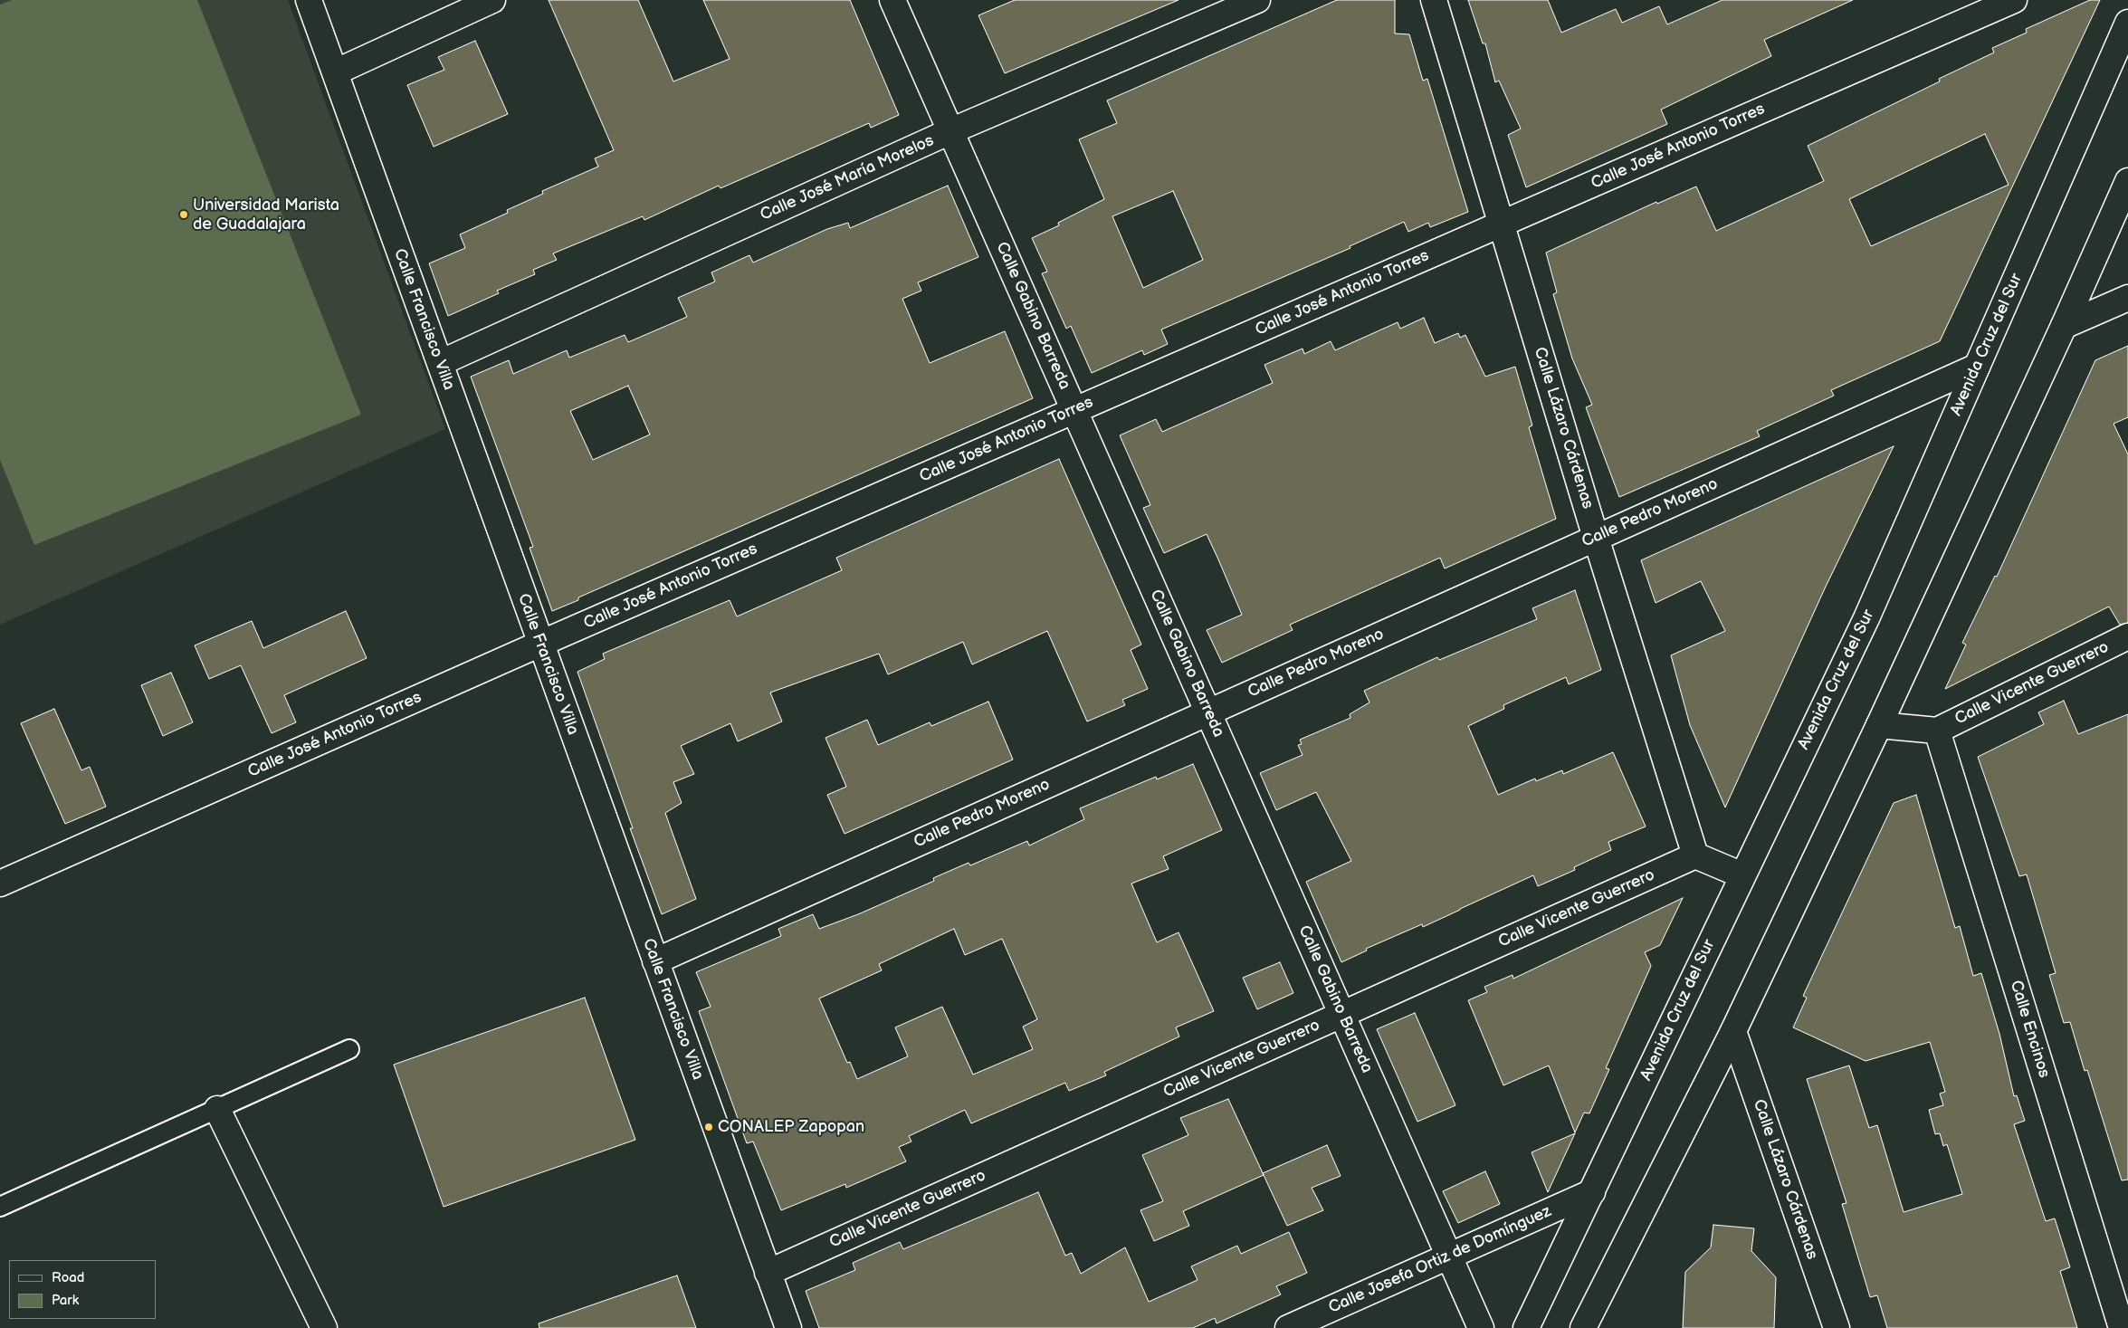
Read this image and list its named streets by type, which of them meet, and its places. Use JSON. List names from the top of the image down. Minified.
{"streets":{"street":["Calle José Antonio Torres","Calle José María Morelos","Calle Gabino Barreda","Calle Francisco Villa","Avenida Cruz del Sur","Calle Lázaro Cárdenas","Calle Pedro Moreno","Calle Vicente Guerrero","Calle Encinos","Calle Josefa Ortiz de Domínguez"]},"crossings":[["Calle José Antonio Torres","Calle Gabino Barreda"],["Calle José Antonio Torres","Calle Francisco Villa"],["Calle José Antonio Torres","Calle Lázaro Cárdenas"],["Calle José María Morelos","Calle Gabino Barreda"],["Calle José María Morelos","Calle Francisco Villa"],["Calle Gabino Barreda","Calle Pedro Moreno"],["Calle Gabino Barreda","Calle Vicente Guerrero"],["Calle Gabino Barreda","Calle Josefa Ortiz de Domínguez"],["Calle Francisco Villa","Calle Pedro Moreno"],["Calle Francisco Villa","Calle Vicente Guerrero"],["Avenida Cruz del Sur","Calle Pedro Moreno"],["Avenida Cruz del Sur","Calle Josefa Ortiz de Domínguez"],["Calle Lázaro Cárdenas","Calle Pedro Moreno"],["Calle Lázaro Cárdenas","Calle Vicente Guerrero"],["Calle Vicente Guerrero","Calle Encinos"]],"places":["Universidad Marista de Guadalajara","CONALEP Zapopan"],"legend":["Road","Park"]}
